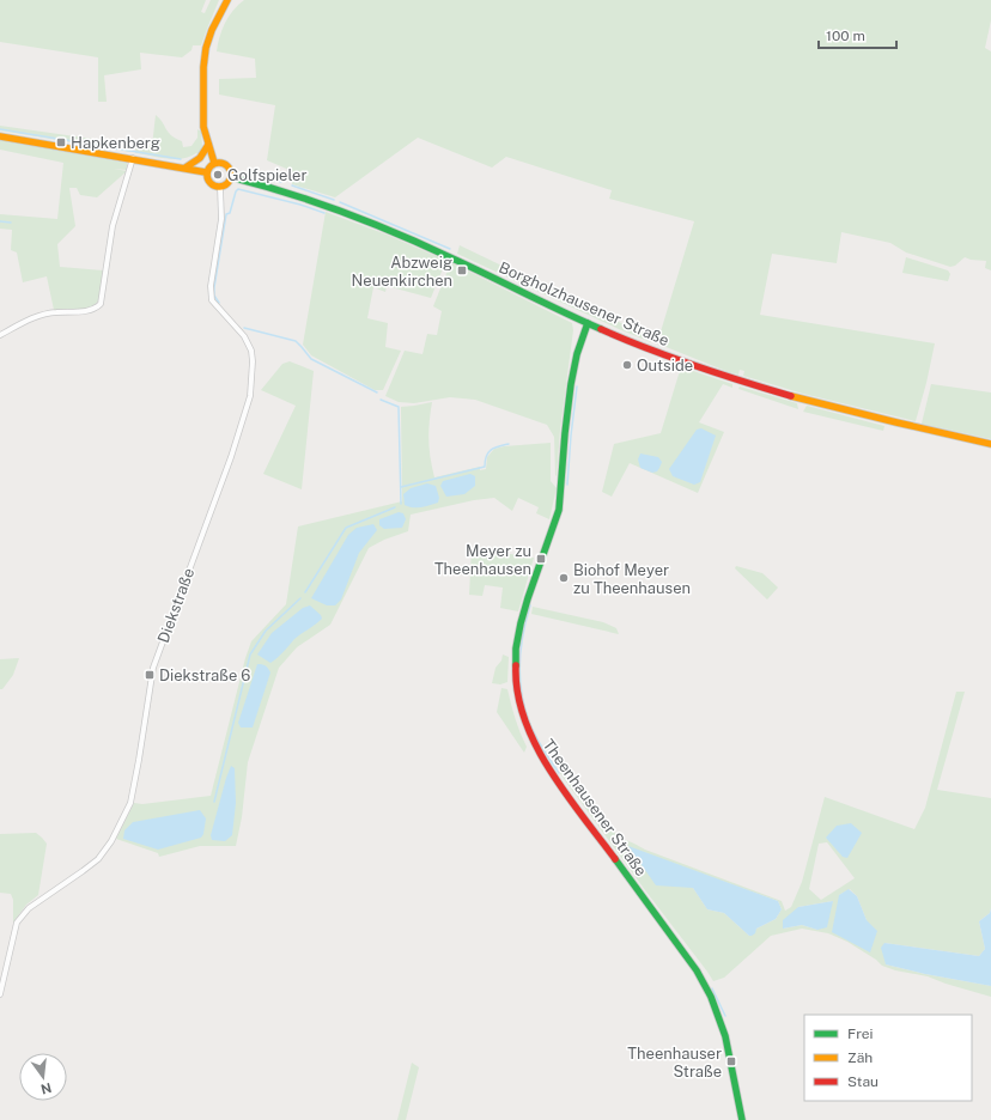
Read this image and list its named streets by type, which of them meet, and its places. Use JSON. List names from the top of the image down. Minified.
{"streets":{"main road":["Borgholzhausener Straße","Theenhausener Straße"],"street":["Diekstraße"]},"crossings":[["Borgholzhausener Straße","Diekstraße"],["Borgholzhausener Straße","Theenhausener Straße"]],"places":{"transit":["Hapkenberg","Abzweig Neuenkirchen","Meyer zu Theenhausen","Diekstraße 6","Theenhauser Straße"],"other":["Golfspieler","Outside","Biohof Meyer zu Theenhausen"]},"legend":["Frei","Zäh","Stau"],"scale_bar":"100 m","north":"bottom"}
